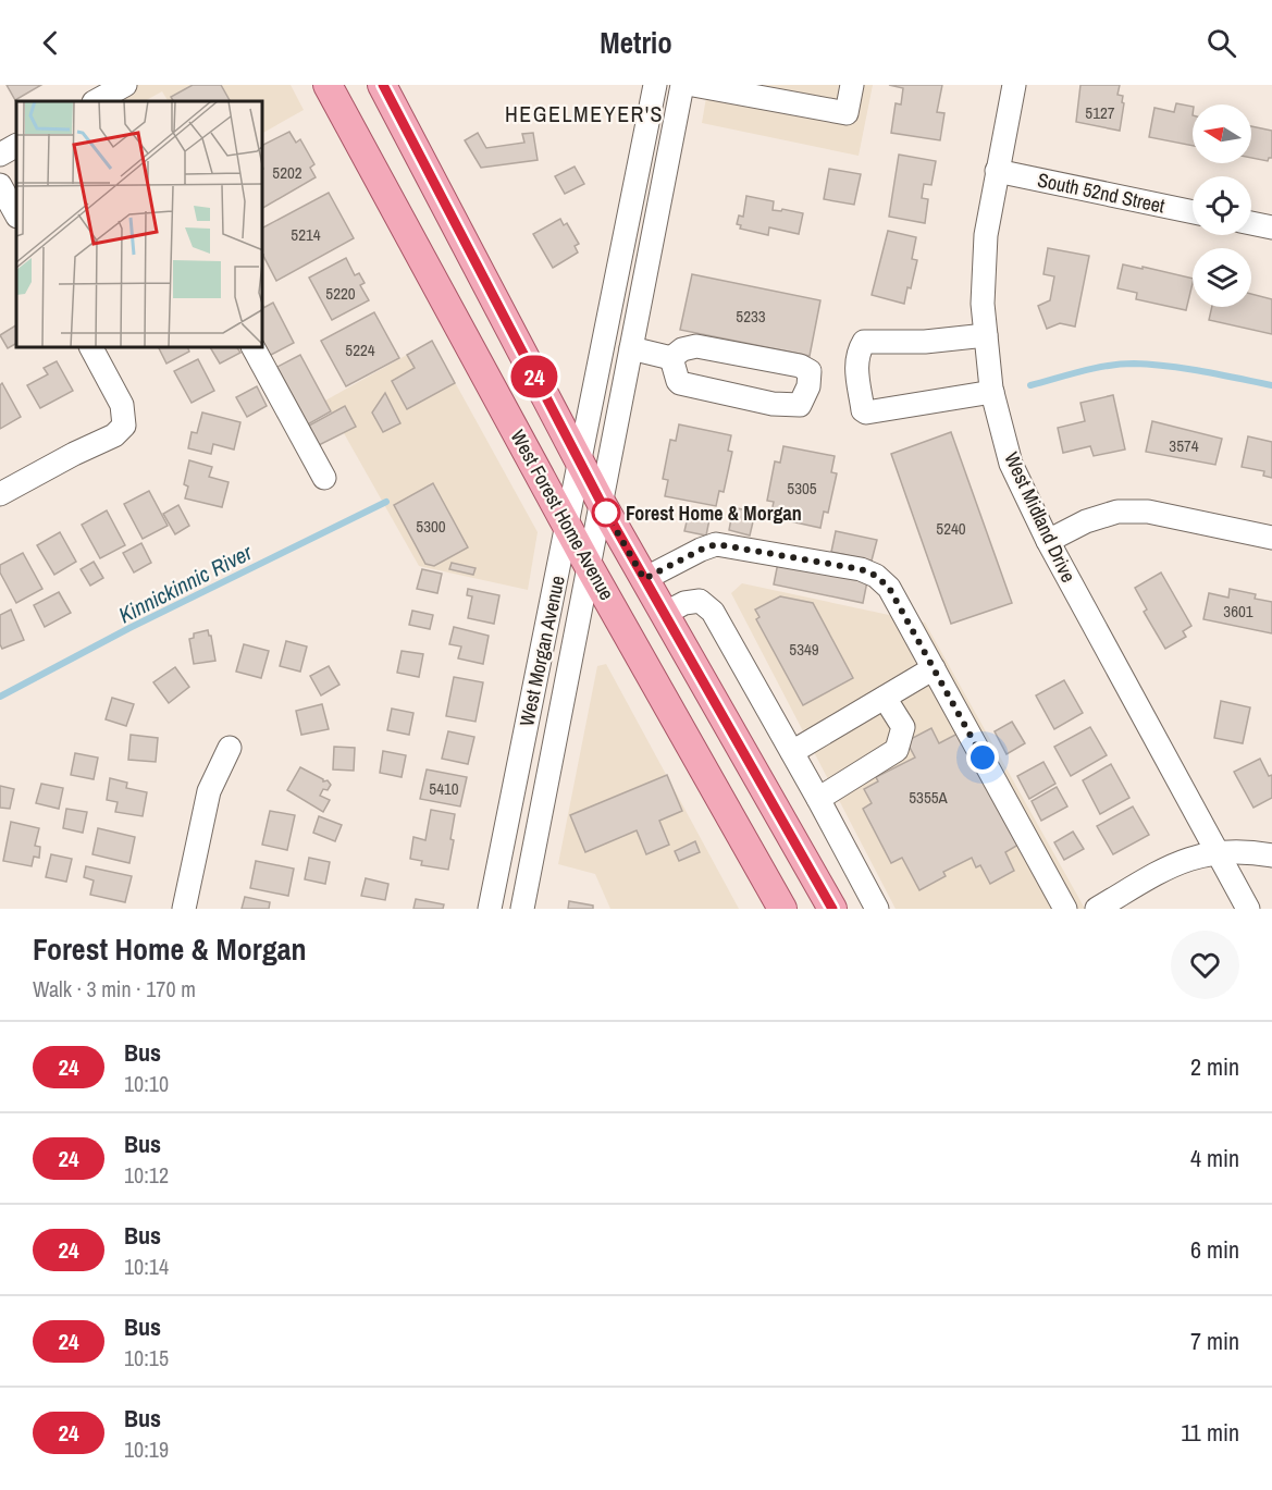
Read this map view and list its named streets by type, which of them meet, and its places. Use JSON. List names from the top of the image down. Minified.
{"streets":{"main road":["West Forest Home Avenue"],"street":["South 52nd Street","West Midland Drive","West Morgan Avenue"]},"crossings":[["South 52nd Street","West Midland Drive"],["West Forest Home Avenue","West Morgan Avenue"]],"districts":["HEGELMEYER'S"],"water":["Kinnickinnic River"],"places":["Forest Home & Morgan"],"lines":["bus line 24"],"house_numbers":["5127","5202","5214","5220","5233","5224","3574","5305","5300","5240","3601","5349","5410","5355A"],"north":"left","page":{"header":"Metrio","on_map":"24","heading":["Forest Home & Morgan","Walk · 3 min · 170 m"],"list":[{"mark":"24","name":"Bus","note":"10:10","value":"2 min"},{"mark":"24","name":"Bus","note":"10:12","value":"4 min"},{"mark":"24","name":"Bus","note":"10:14","value":"6 min"},{"mark":"24","name":"Bus","note":"10:15","value":"7 min"},{"mark":"24","name":"Bus","note":"10:19","value":"11 min"}]}}
